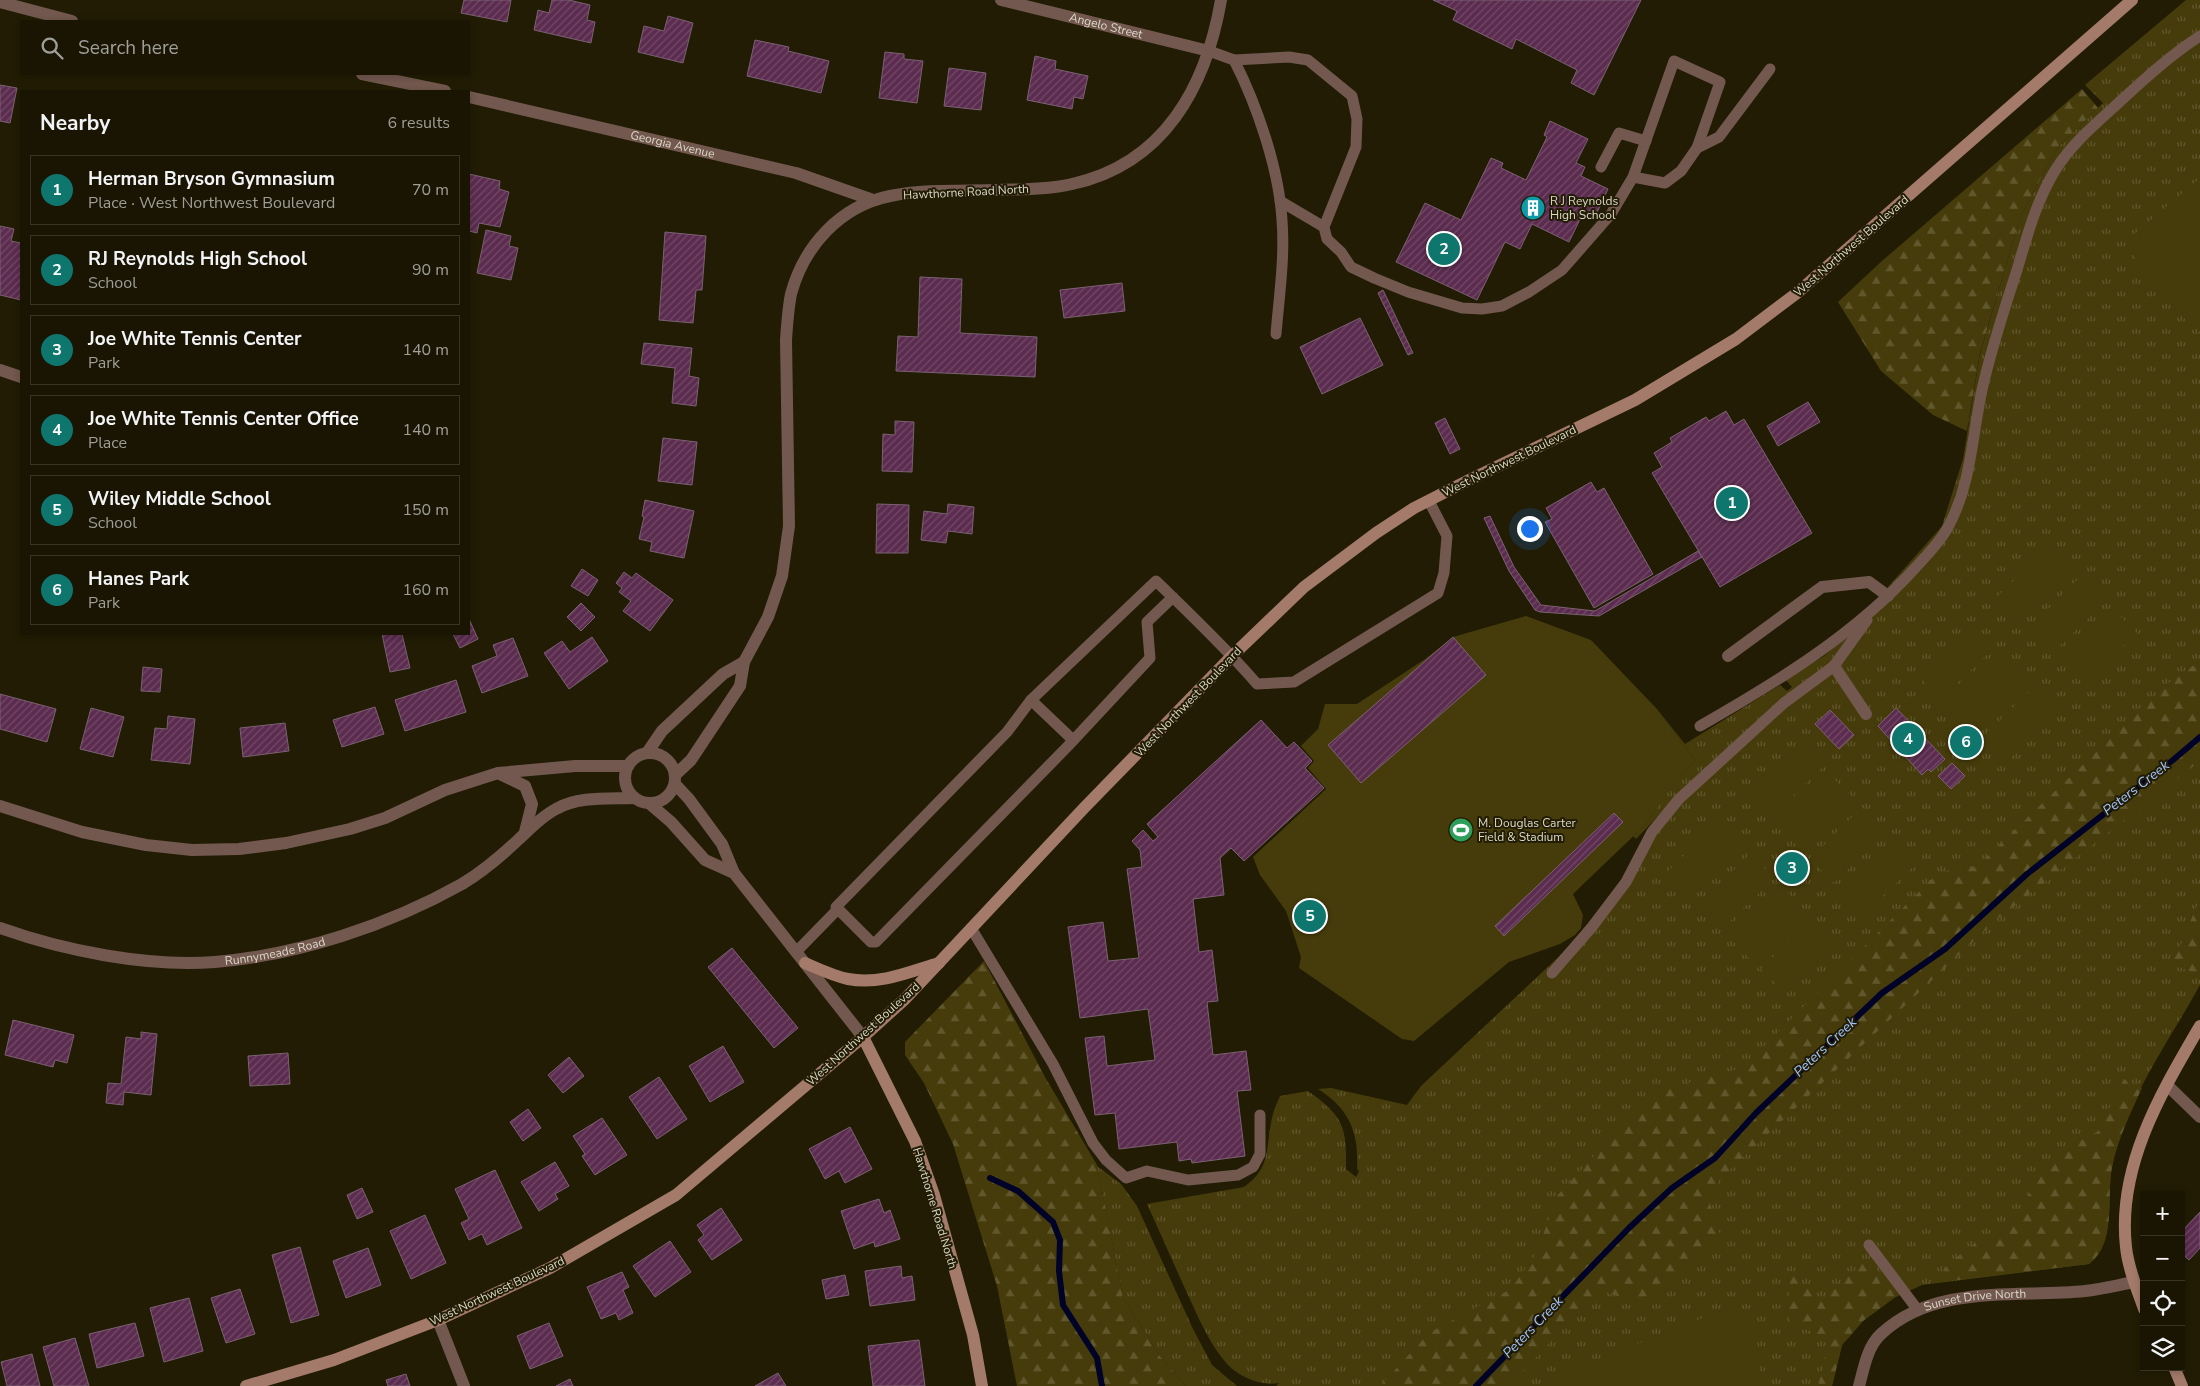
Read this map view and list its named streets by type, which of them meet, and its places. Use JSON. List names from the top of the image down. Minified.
{"streets":{"main road":["Hawthorne Road North","West Northwest Boulevard"],"street":["Angelo Street","Georgia Avenue","Runnymeade Road","Sunset Drive North"]},"crossings":[["Angelo Street","Hawthorne Road North"],["Georgia Avenue","Hawthorne Road North"],["Hawthorne Road North","West Northwest Boulevard"],["Hawthorne Road North","Runnymeade Road"]],"water":["Peters Creek"],"places":{"building":["R J Reynolds High School"],"sports":["M. Douglas Carter Field & Stadium"]},"page":{"search":"Search here","heading":["Nearby","6 results"],"list":[{"mark":"1","name":"Herman Bryson Gymnasium","note":"Place · West Northwest Boulevard","value":"70 m"},{"mark":"2","name":"RJ Reynolds High School","note":"School","value":"90 m"},{"mark":"3","name":"Joe White Tennis Center","note":"Park","value":"140 m"},{"mark":"4","name":"Joe White Tennis Center Office","note":"Place","value":"140 m"},{"mark":"5","name":"Wiley Middle School","note":"School","value":"150 m"},{"mark":"6","name":"Hanes Park","note":"Park","value":"160 m"}],"pins":["2","1","4","6","3","5"],"map_buttons":["+","−"]}}
